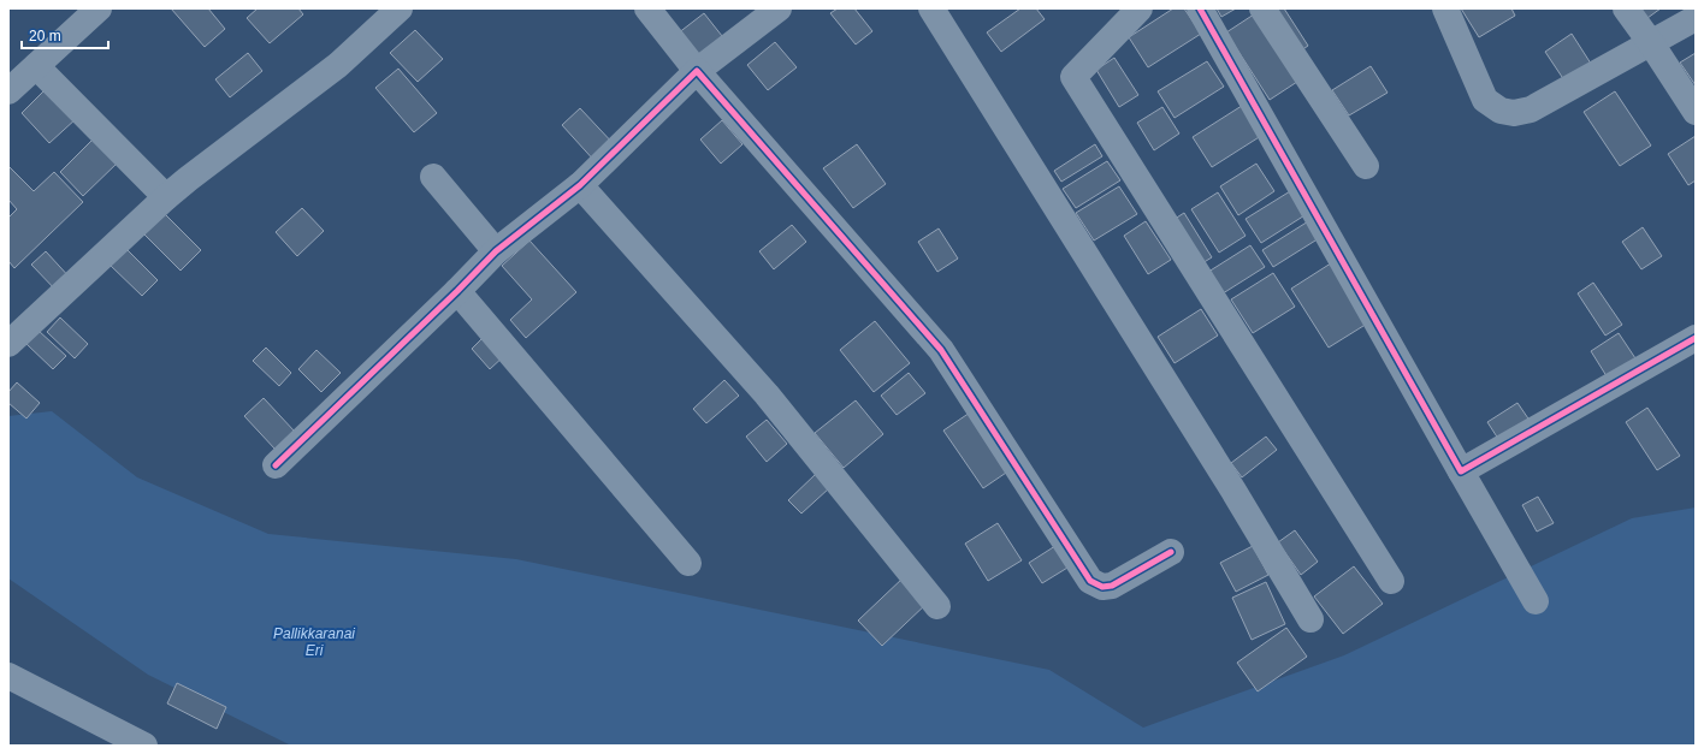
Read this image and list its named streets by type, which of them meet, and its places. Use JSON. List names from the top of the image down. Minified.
{"water":["Pallikkaranai Eri"],"scale_bar":"20 m"}
